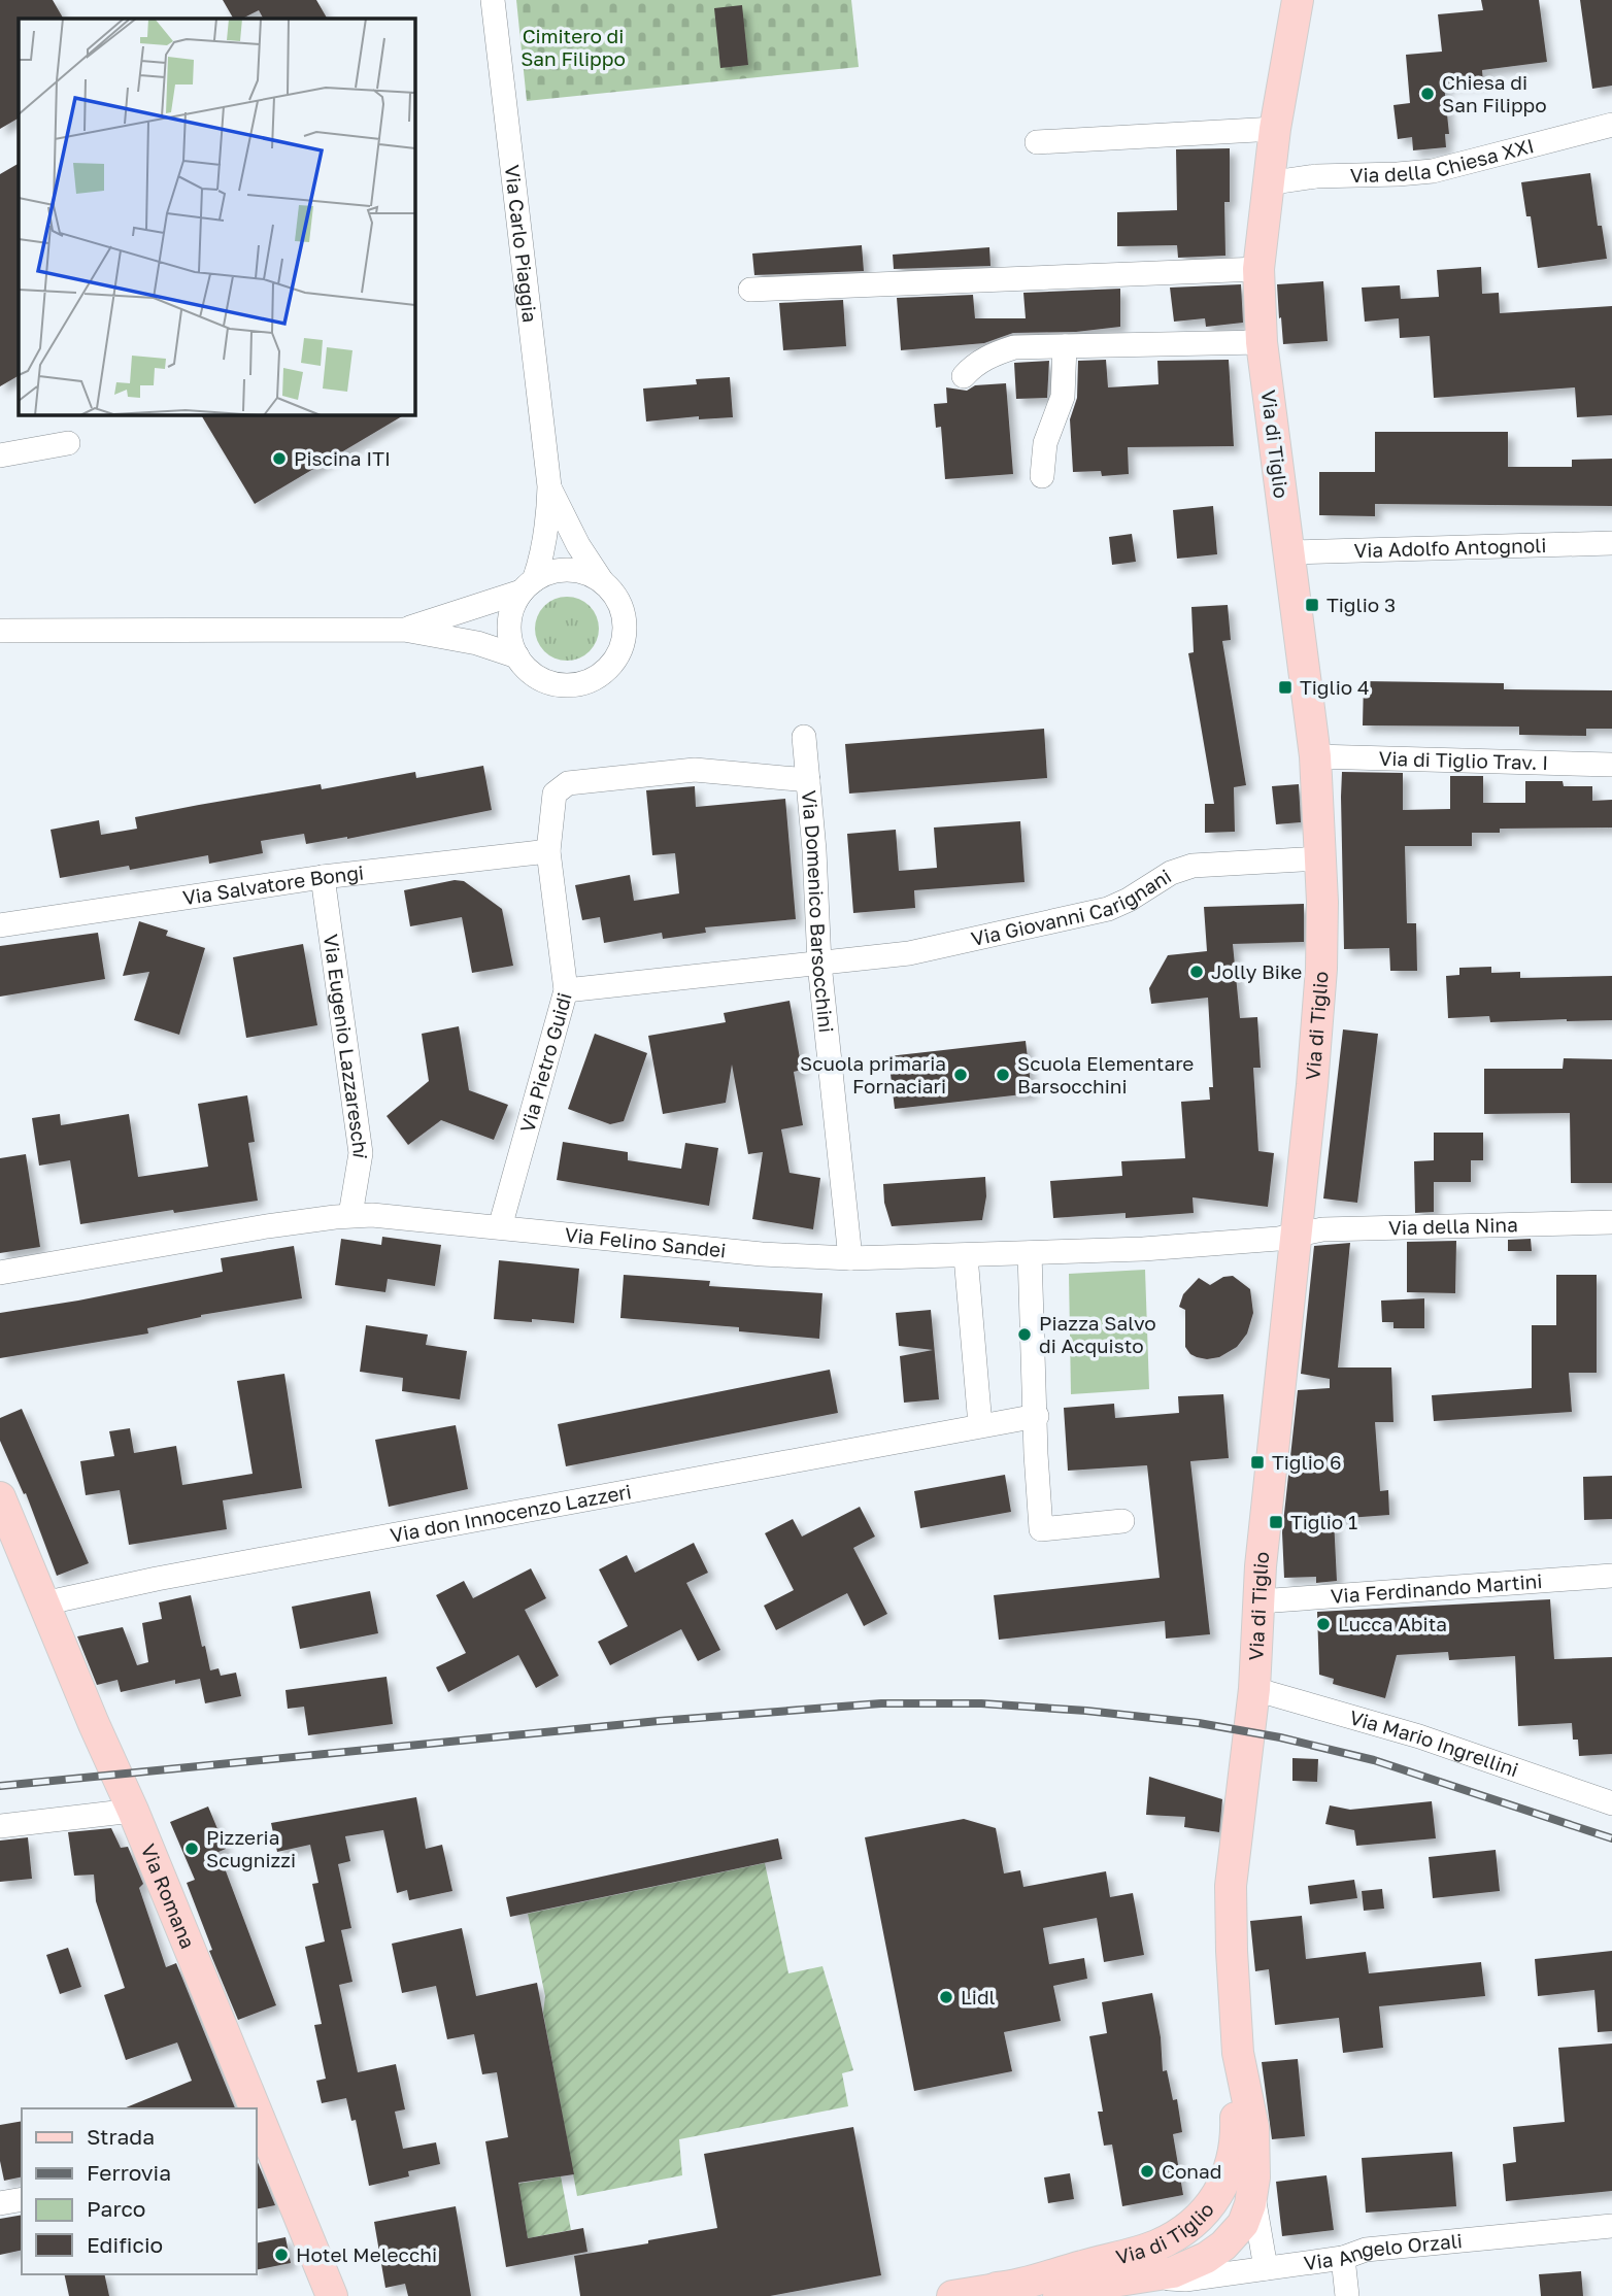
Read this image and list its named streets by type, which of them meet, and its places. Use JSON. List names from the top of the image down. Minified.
{"streets":{"main road":["Via di Tiglio","Via Romana"],"street":["Via della Chiesa XXI","Via Carlo Piaggia","Via Adolfo Antognoli","Via di Tiglio Trav. I","Via Salvatore Bongi","Via Giovanni Carignani","Via Domenico Barsocchini","Via Eugenio Lazzareschi","Via Pietro Guidi","Via della Nina","Via Felino Sandei","Via don Innocenzo Lazzeri","Via Ferdinando Martini","Via Mario Ingrellini","Via Angelo Orzali"]},"crossings":[["Via della Chiesa XXI","Via di Tiglio"],["Via di Tiglio","Via Adolfo Antognoli"],["Via di Tiglio","Via di Tiglio Trav. I"],["Via di Tiglio","Via Giovanni Carignani"],["Via di Tiglio","Via della Nina"],["Via di Tiglio","Via Felino Sandei"],["Via di Tiglio","Via Ferdinando Martini"],["Via di Tiglio","Via Mario Ingrellini"],["Via di Tiglio","Via Angelo Orzali"],["Via Salvatore Bongi","Via Domenico Barsocchini"],["Via Salvatore Bongi","Via Eugenio Lazzareschi"],["Via Salvatore Bongi","Via Pietro Guidi"],["Via Giovanni Carignani","Via Domenico Barsocchini"],["Via Giovanni Carignani","Via Pietro Guidi"],["Via Domenico Barsocchini","Via Pietro Guidi"],["Via Domenico Barsocchini","Via Felino Sandei"],["Via Eugenio Lazzareschi","Via Felino Sandei"],["Via Pietro Guidi","Via Felino Sandei"],["Via della Nina","Via Felino Sandei"],["Via don Innocenzo Lazzeri","Via Romana"]],"parks":["Cimitero di San Filippo"],"places":{"other":["Chiesa di San Filippo","Piscina ITI","Jolly Bike","Scuola primaria Fornaciari","Scuola Elementare Barsocchini","Piazza Salvo di Acquisto","Lucca Abita","Pizzeria Scugnizzi","Lidl","Conad","Hotel Melecchi"],"transit":["Tiglio 3","Tiglio 4","Tiglio 6","Tiglio 1"]},"legend":["Strada","Ferrovia","Parco","Edificio"]}
